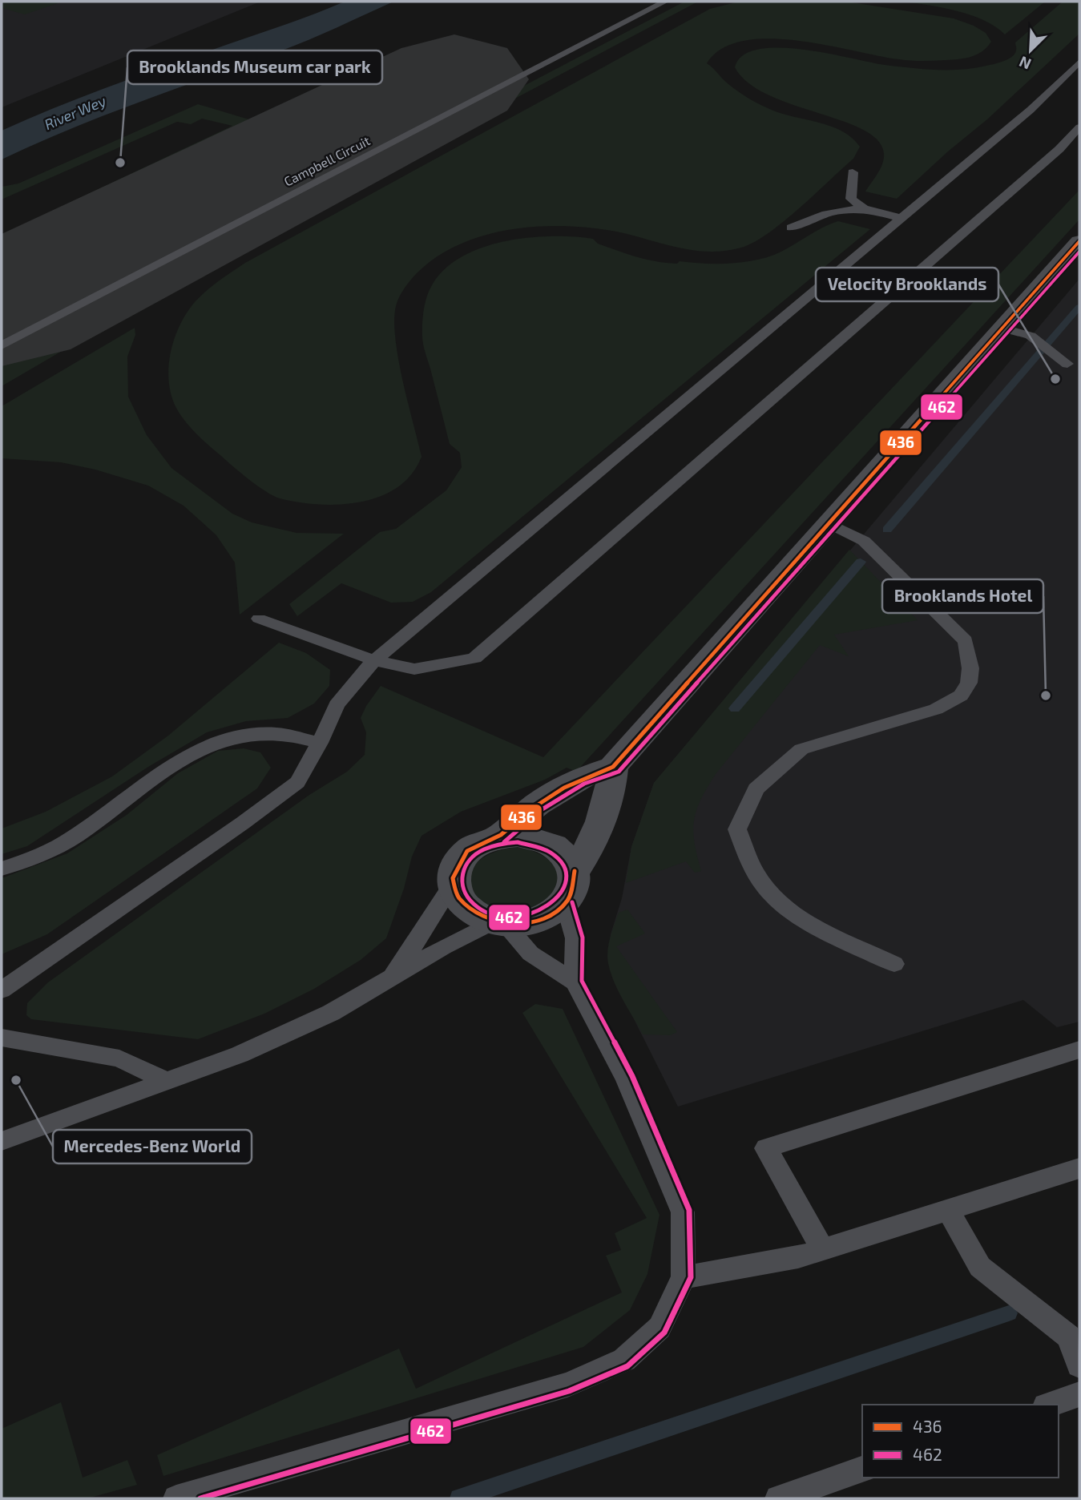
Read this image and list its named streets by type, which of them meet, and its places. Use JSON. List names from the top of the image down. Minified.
{"streets":{"lane":["Campbell Circuit"]},"water":["River Wey"],"places":["Brooklands Museum car park","Velocity Brooklands","Brooklands Hotel","Mercedes-Benz World"],"lines":["transit line 436","transit line 462"],"legend":["436","462"],"north":"bottom left"}
